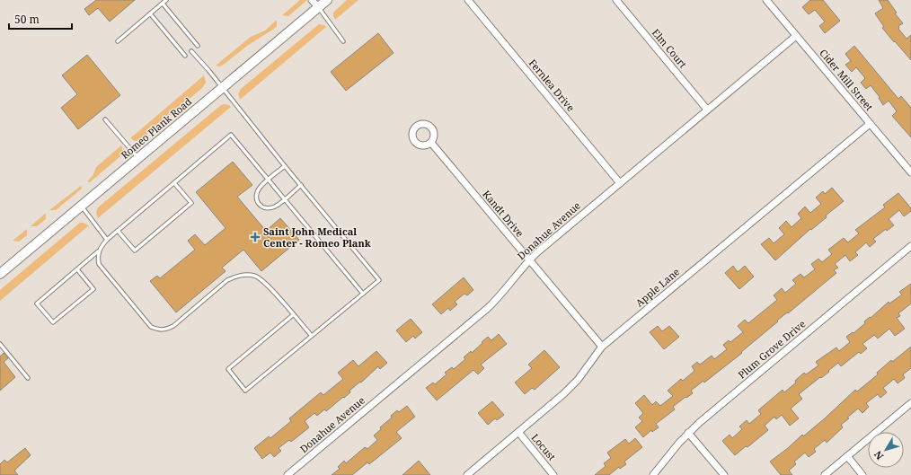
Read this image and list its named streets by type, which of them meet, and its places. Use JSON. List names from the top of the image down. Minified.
{"streets":{"main road":["Romeo Plank Road"],"street":["Elm Court","Cider Mill Street","Fernlea Drive","Kandt Drive","Donahue Avenue","Apple Lane","Plum Grove Drive","Locust"]},"crossings":[["Elm Court","Donahue Avenue"],["Cider Mill Street","Donahue Avenue"],["Cider Mill Street","Apple Lane"],["Fernlea Drive","Donahue Avenue"],["Kandt Drive","Donahue Avenue"],["Kandt Drive","Apple Lane"],["Apple Lane","Locust"]],"places":{"health":["Saint John Medical Center - Romeo Plank"]},"scale_bar":"50 m","north":"bottom left"}
